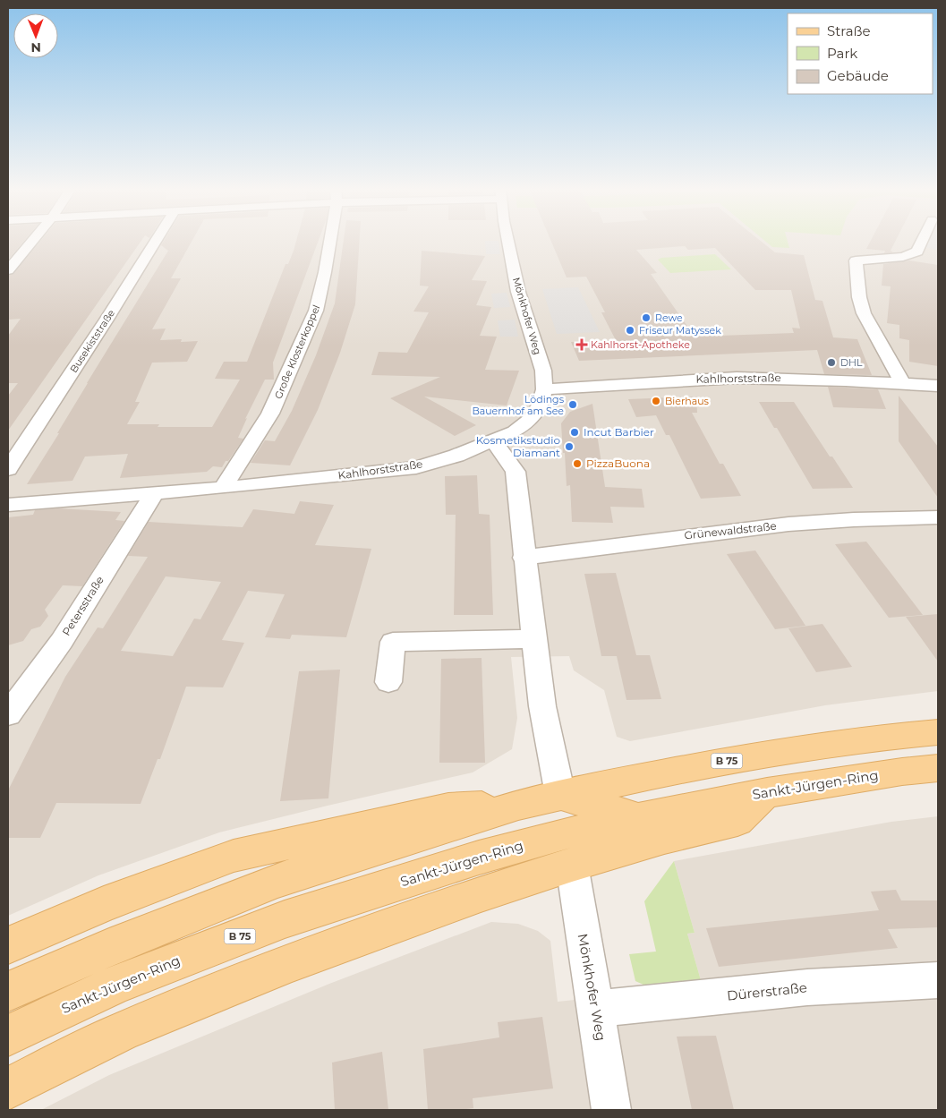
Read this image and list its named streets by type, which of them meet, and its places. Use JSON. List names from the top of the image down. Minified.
{"streets":{"main road":["B 75","Sankt-Jürgen-Ring"],"street":["Mönkhofer Weg","Busekiststraße","Große Klosterkoppel","Kahlhorststraße","Grünewaldstraße","Petersstraße","Dürerstraße"]},"crossings":[["Mönkhofer Weg","Kahlhorststraße"],["Mönkhofer Weg","Dürerstraße"],["Große Klosterkoppel","Kahlhorststraße"],["Kahlhorststraße","Petersstraße"]],"places":{"other":["Rewe","Friseur Matyssek","DHL","Bierhaus","Lödings Bauernhof am See","Incut Barbier","Kosmetikstudio Diamant","PizzaBuona"],"health":["Kahlhorst-Apotheke"]},"legend":["Straße","Park","Gebäude"],"north":"bottom"}
